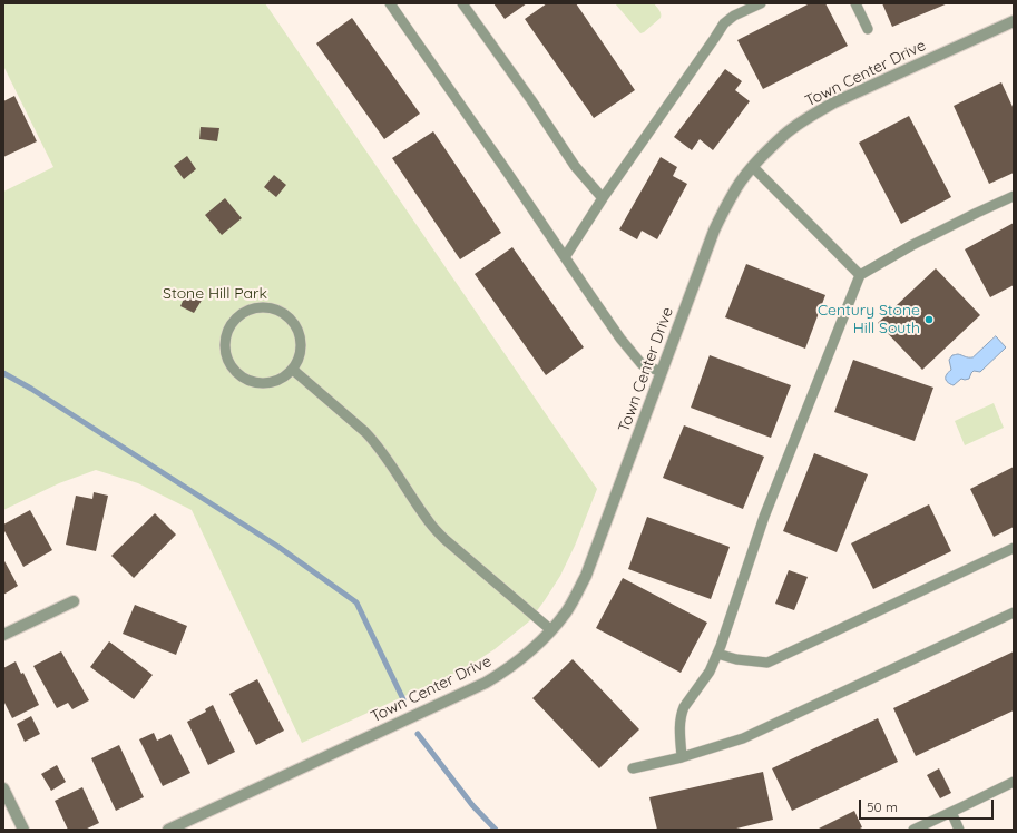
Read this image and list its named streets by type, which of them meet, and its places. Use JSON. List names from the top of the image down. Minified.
{"streets":{"street":["Town Center Drive"]},"parks":["Stone Hill Park"],"places":["Century Stone Hill South"],"scale_bar":"50 m"}
